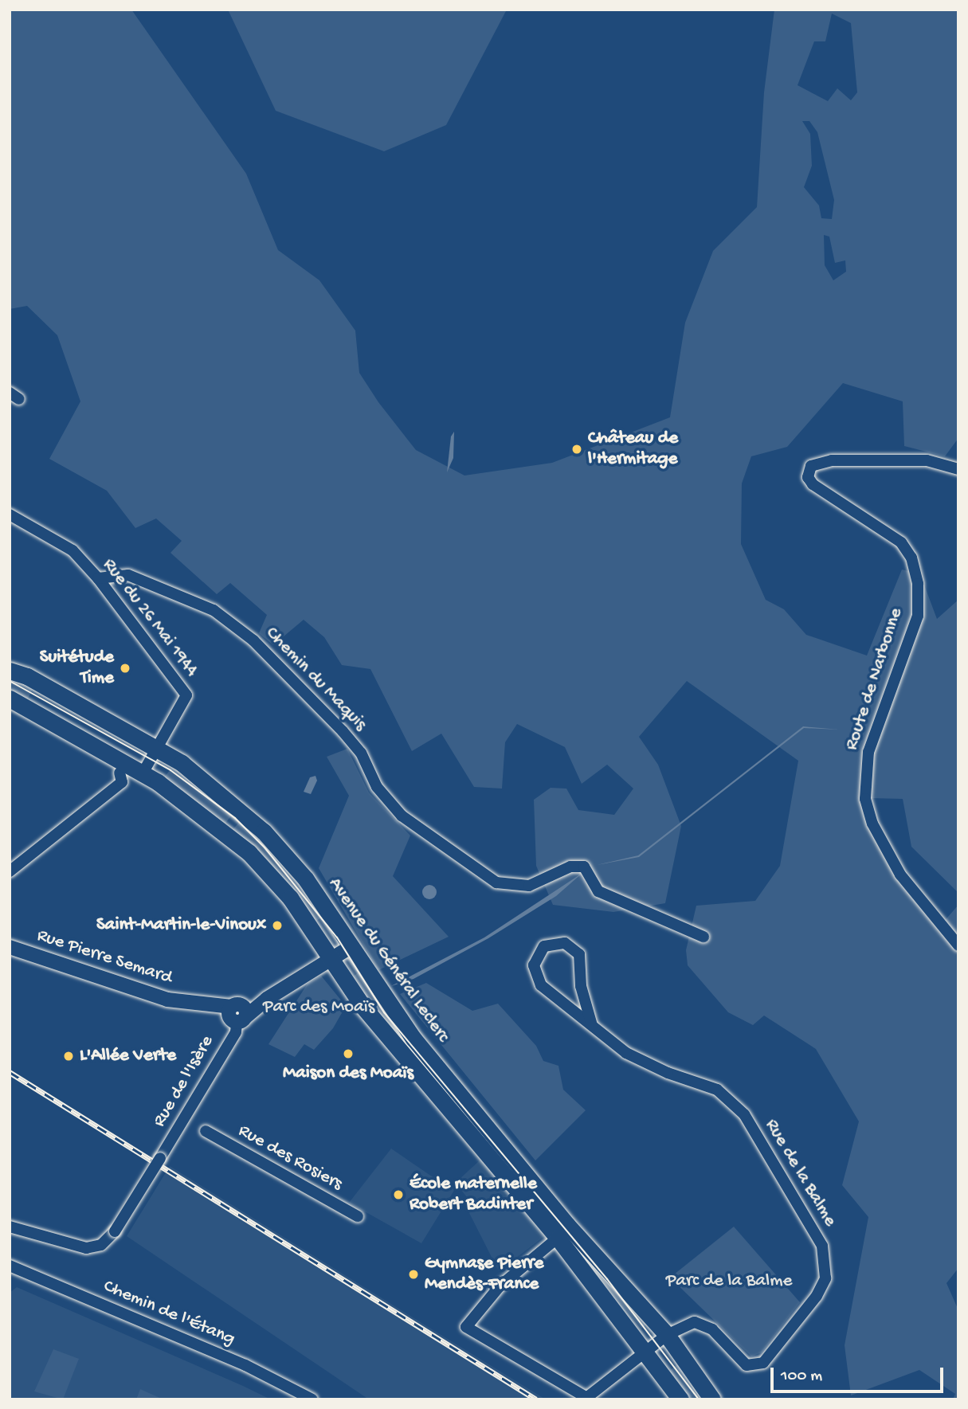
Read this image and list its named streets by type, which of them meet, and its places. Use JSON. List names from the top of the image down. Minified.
{"streets":{"main road":["Avenue du Général Leclerc"],"street":["Rue du 26 Mai 1944","Chemin du Maquis","Route de Narbonne","Rue Pierre Semard","Rue de l'Isère","Rue des Rosiers","Rue de la Balme","Chemin de l'Étang"]},"crossings":[["Rue du 26 Mai 1944","Chemin du Maquis"],["Rue du 26 Mai 1944","Avenue du Général Leclerc"],["Rue Pierre Semard","Rue de l'Isère"],["Avenue du Général Leclerc","Rue de la Balme"]],"parks":["Parc des Moaïs","Parc de la Balme"],"places":["Château de l'Hermitage","Suitétude Time","Saint-Martin-le-Vinoux","Maison des Moaïs","L'Allée Verte","École maternelle Robert Badinter","Gymnase Pierre Mendès-France"],"scale_bar":"100 m"}
